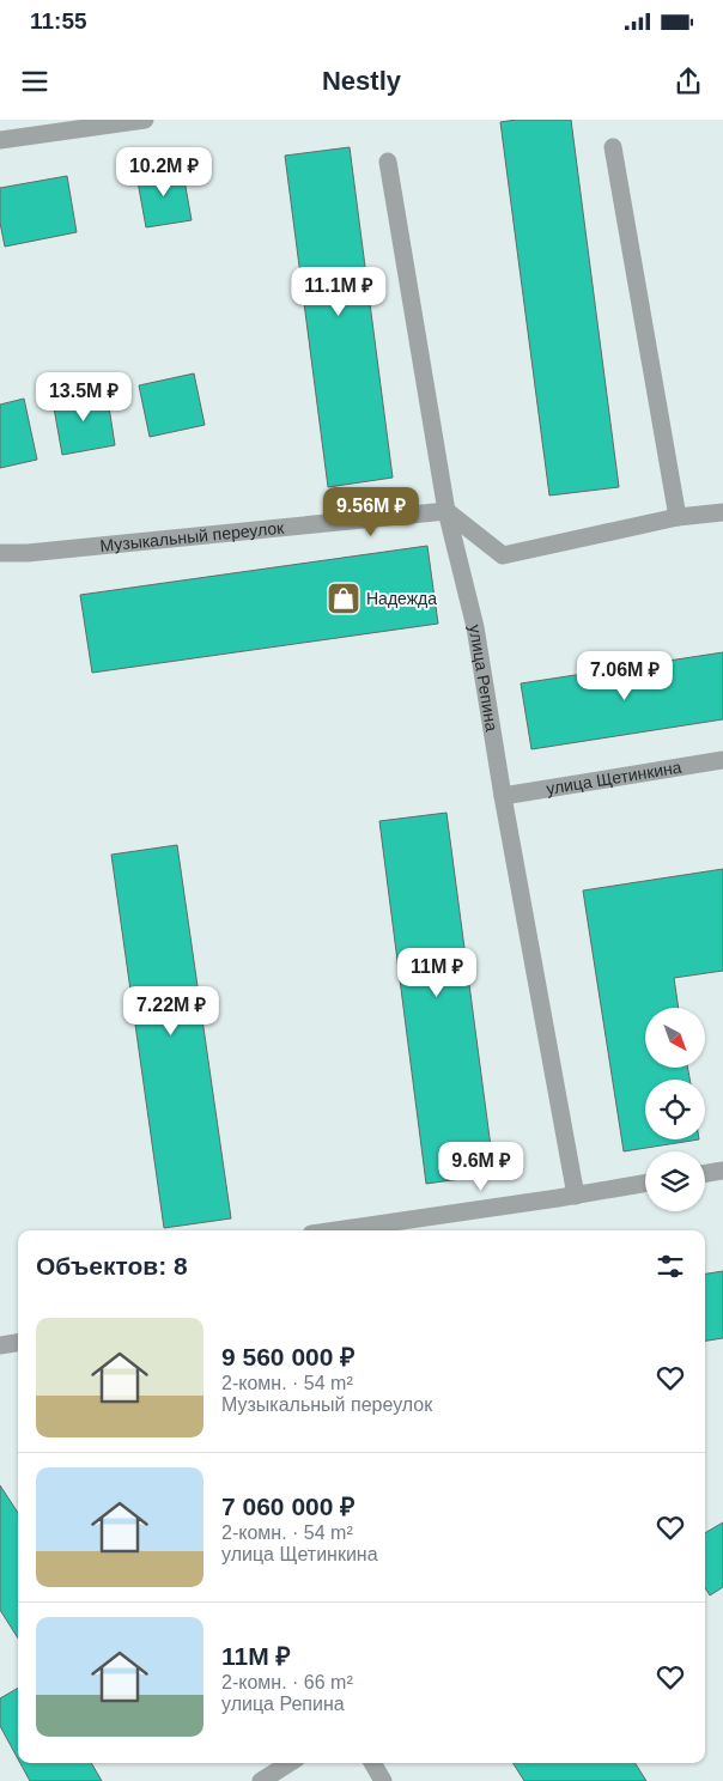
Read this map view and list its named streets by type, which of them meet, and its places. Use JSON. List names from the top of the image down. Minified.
{"streets":{"street":["Музыкальный переулок","улица Репина","улица Щетинкина"]},"crossings":[["Музыкальный переулок","улица Репина"],["улица Репина","улица Щетинкина"]],"places":{"shop":["Надежда"]},"north":"bottom right","page":{"status":"11:55","header":"Nestly","price":["10.2M ₽","11.1M ₽","13.5M ₽","9.56M ₽","7.06M ₽","11M ₽","7.22M ₽","9.6M ₽"],"heading":"Объектов: 8","list":[{"name":"9 560 000 ₽","note":"2-комн. · 54 m² · Музыкальный переулок"},{"name":"7 060 000 ₽","note":"2-комн. · 54 m² · улица Щетинкина"},{"name":"11M ₽","note":"2-комн. · 66 m² · улица Репина"}]}}
